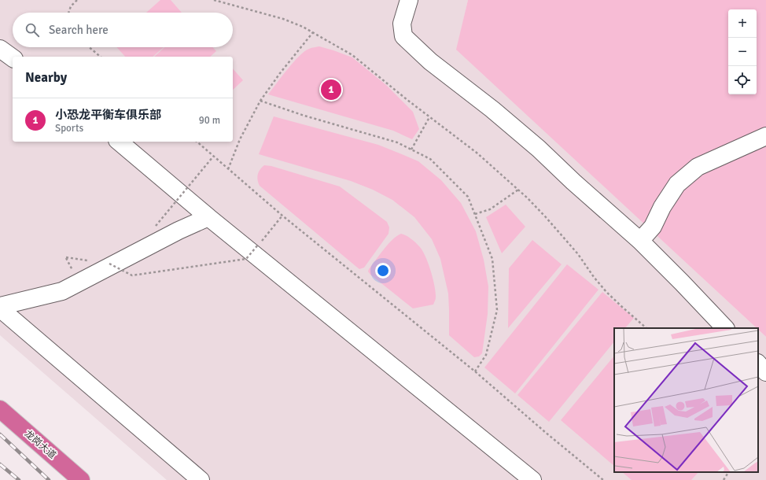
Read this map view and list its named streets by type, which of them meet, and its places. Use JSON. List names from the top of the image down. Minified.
{"streets":{"highway":["龙岗大道"]},"page":{"map_buttons":["+","−"],"search":"Search here","heading":"Nearby","pins":"1","list":[{"mark":"1","name":"小恐龙平衡车俱乐部","note":"Sports","value":"90 m"}]}}
